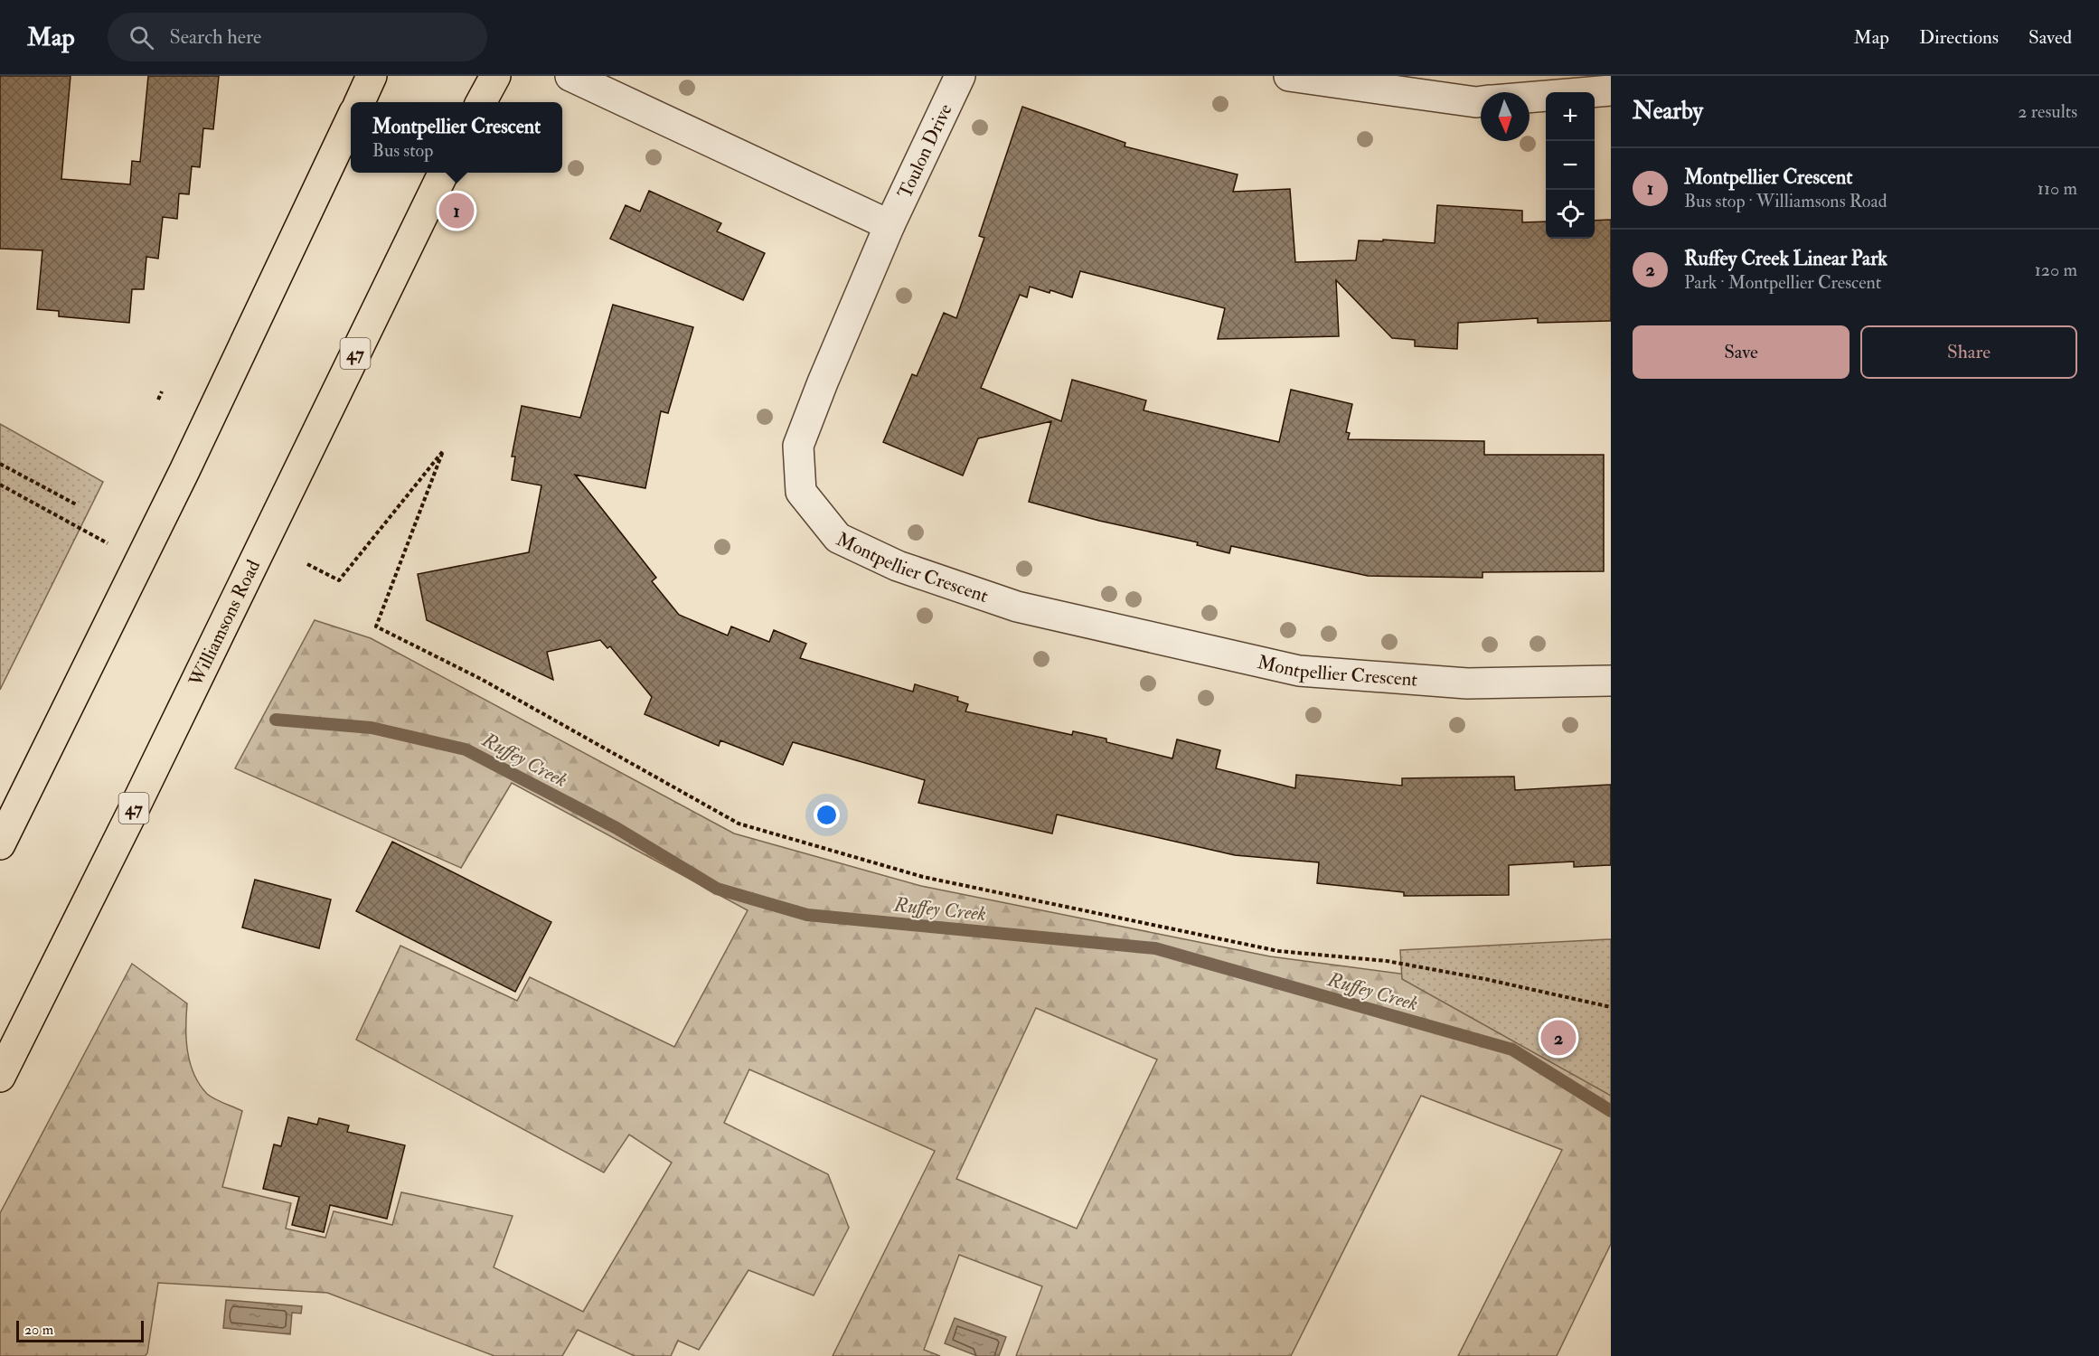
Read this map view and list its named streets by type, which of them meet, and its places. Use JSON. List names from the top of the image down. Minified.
{"streets":{"main road":["47","Williamsons Road"],"street":["Toulon Drive","Montpellier Crescent"]},"crossings":[["Toulon Drive","Montpellier Crescent"]],"water":["Ruffey Creek"],"scale_bar":"20 m","north":"bottom","page":{"header":"Map","search":"Search here","nav":["Map","Directions","Saved"],"heading":["Nearby","2 results"],"map_buttons":["+","−"],"popup":["Montpellier Crescent","Bus stop"],"list":[{"mark":"1","name":"Montpellier Crescent","note":"Bus stop · Williamsons Road","value":"110 m"},{"mark":"2","name":"Ruffey Creek Linear Park","note":"Park · Montpellier Crescent","value":"120 m"}],"pins":["1","2"],"buttons":["Save","Share"],"scale":"20 m"}}
